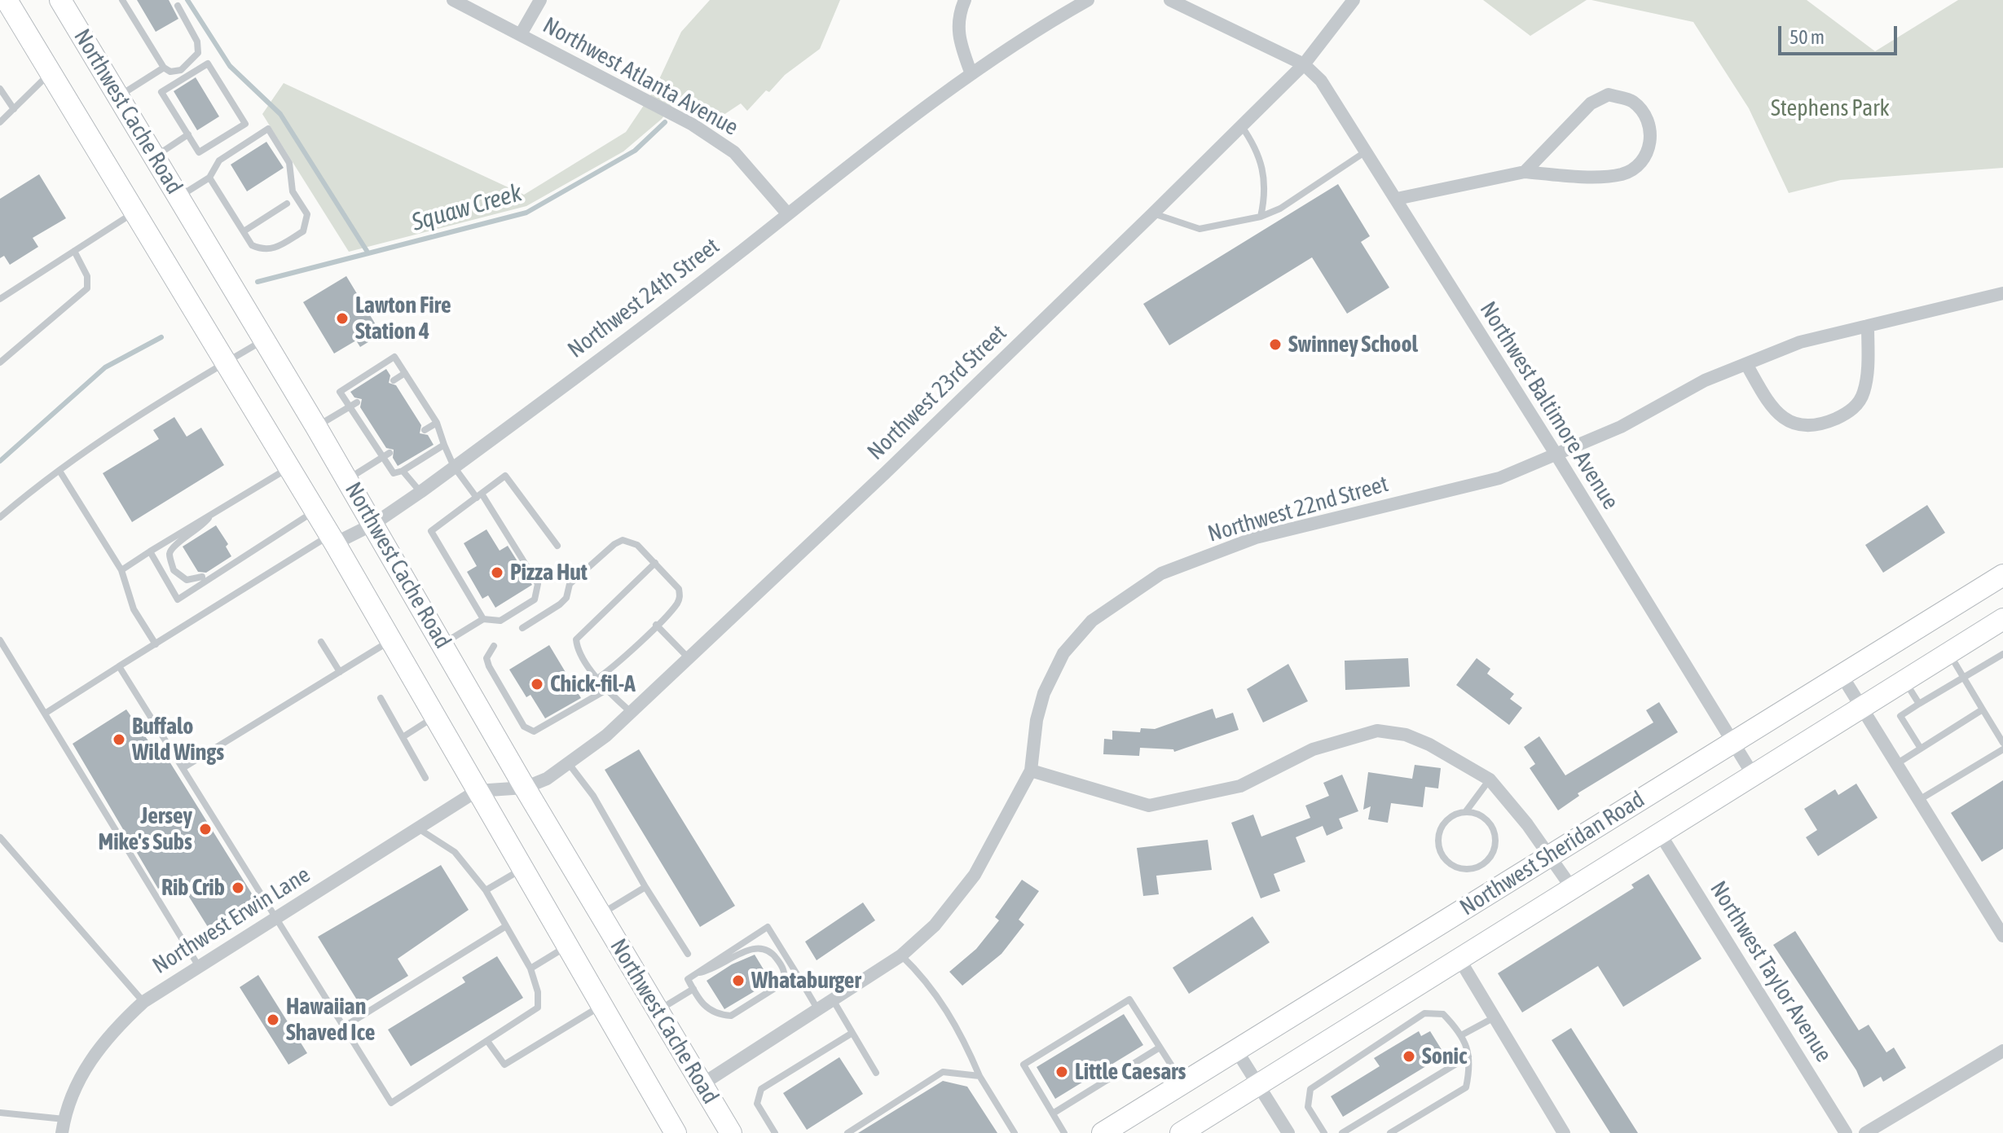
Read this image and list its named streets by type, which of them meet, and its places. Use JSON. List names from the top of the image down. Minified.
{"streets":{"main road":["Northwest Cache Road","Northwest Sheridan Road"],"street":["Northwest Atlanta Avenue","Northwest 24th Street","Northwest 23rd Street","Northwest Baltimore Avenue","Northwest 22nd Street","Northwest Erwin Lane","Northwest Taylor Avenue"]},"crossings":[["Northwest Atlanta Avenue","Northwest 24th Street"],["Northwest Cache Road","Northwest 24th Street"],["Northwest Cache Road","Northwest 23rd Street"],["Northwest Cache Road","Northwest 22nd Street"],["Northwest Cache Road","Northwest Erwin Lane"],["Northwest 23rd Street","Northwest Baltimore Avenue"],["Northwest Baltimore Avenue","Northwest 22nd Street"],["Northwest Baltimore Avenue","Northwest Sheridan Road"],["Northwest Sheridan Road","Northwest Taylor Avenue"]],"water":["Squaw Creek"],"parks":["Stephens Park"],"places":["Lawton Fire Station 4","Swinney School","Pizza Hut","Chick-fil-A","Buffalo Wild Wings","Jersey Mike's Subs","Rib Crib","Whataburger","Hawaiian Shaved Ice","Sonic","Little Caesars"],"scale_bar":"50 m"}
